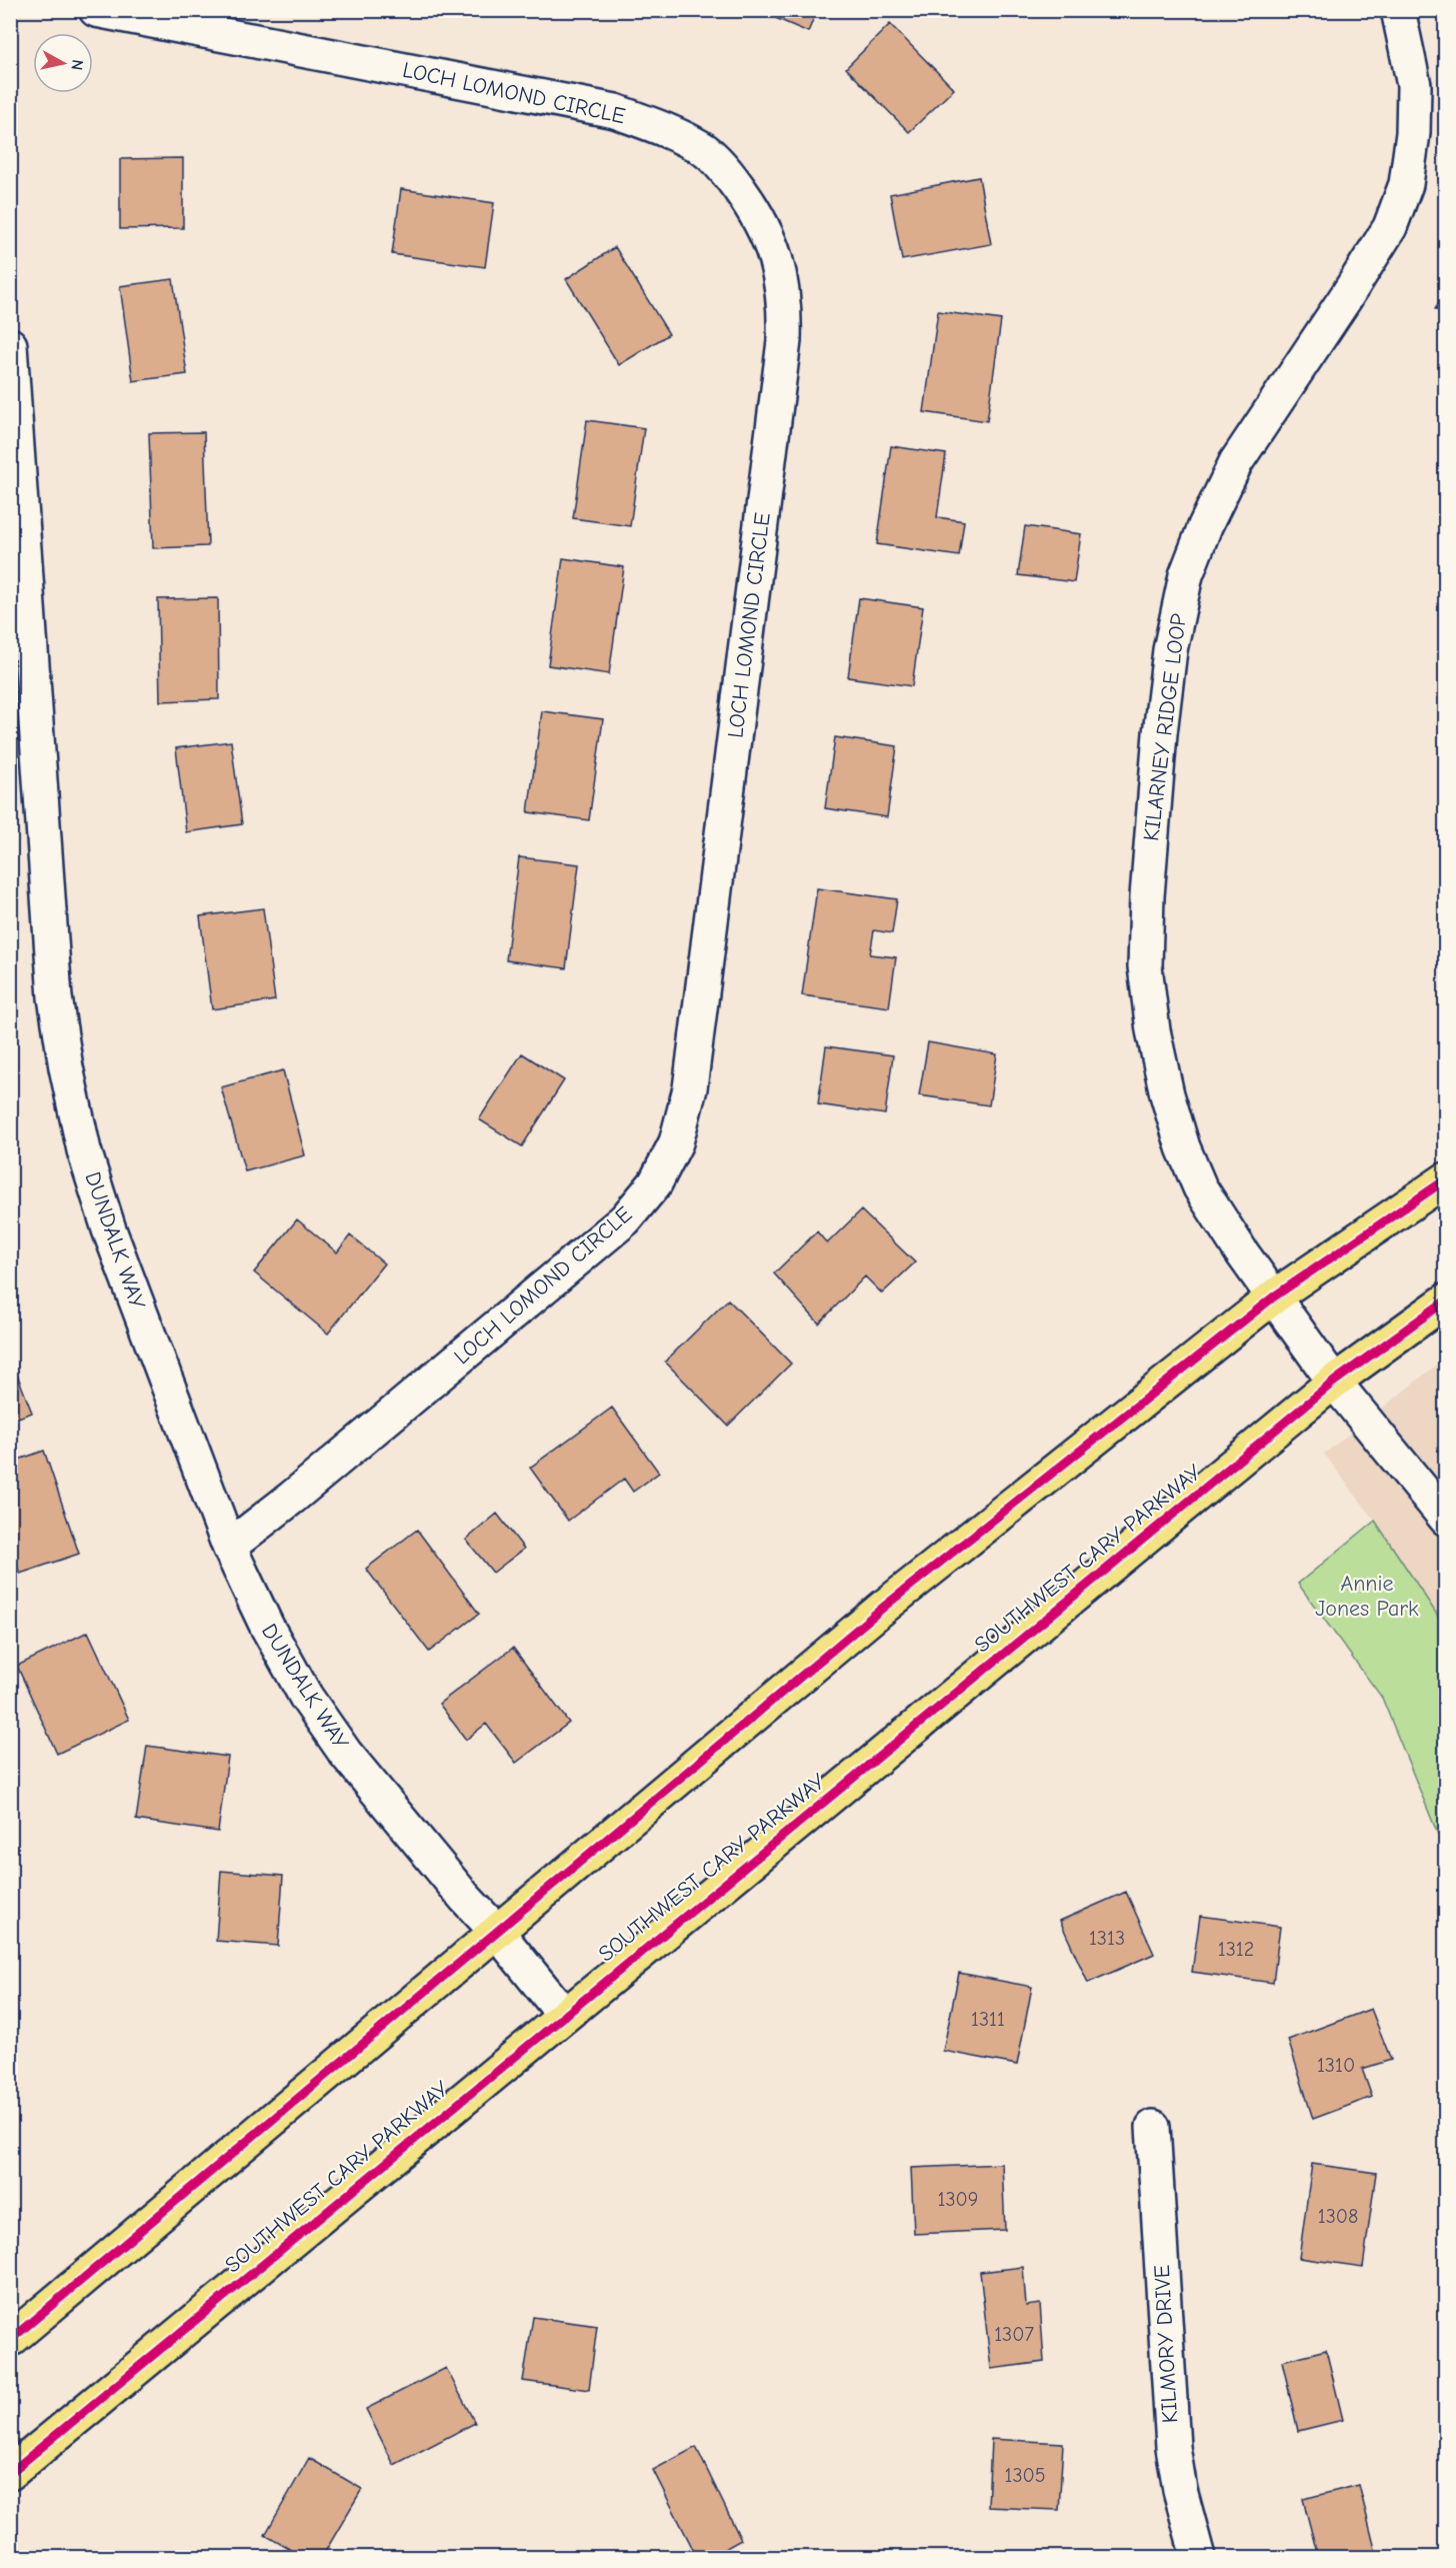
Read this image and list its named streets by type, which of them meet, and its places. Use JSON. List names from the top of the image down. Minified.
{"streets":{"main road":["SOUTHWEST CARY PARKWAY"],"street":["LOCH LOMOND CIRCLE","KILARNEY RIDGE LOOP","DUNDALK WAY","KILMORY DRIVE"]},"crossings":[["LOCH LOMOND CIRCLE","DUNDALK WAY"],["KILARNEY RIDGE LOOP","SOUTHWEST CARY PARKWAY"],["DUNDALK WAY","SOUTHWEST CARY PARKWAY"]],"parks":["Annie Jones Park"],"house_numbers":["1313","1312","1311","1310","1309","1308","1307","1305"],"north":"right"}
